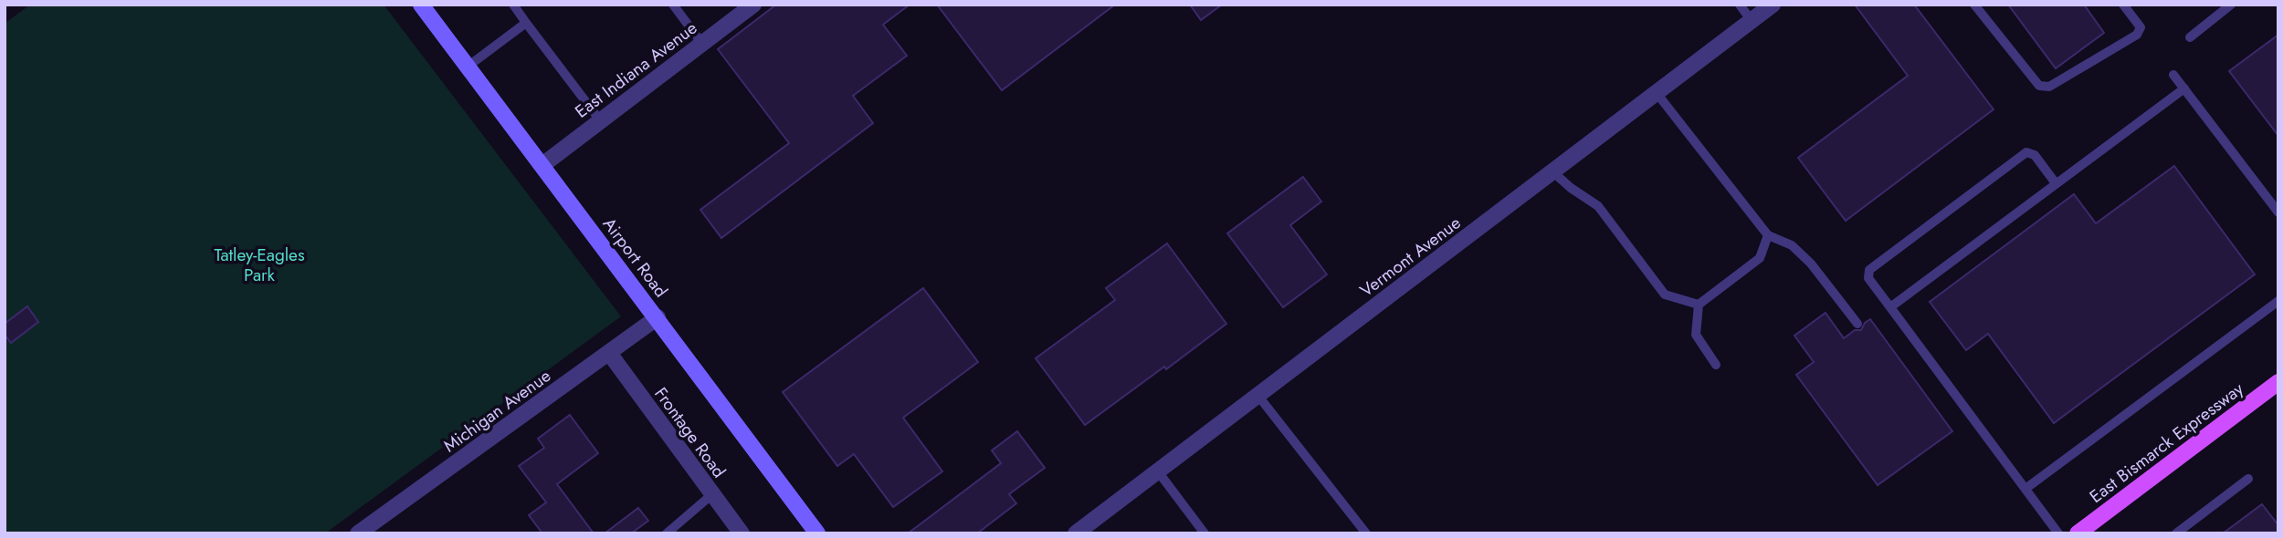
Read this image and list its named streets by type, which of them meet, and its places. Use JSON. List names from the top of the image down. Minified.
{"streets":{"main road":["Airport Road","East Bismarck Expressway"],"street":["East Indiana Avenue","Vermont Avenue","Michigan Avenue","Frontage Road"]},"crossings":[["East Indiana Avenue","Airport Road"],["Airport Road","Michigan Avenue"],["Michigan Avenue","Frontage Road"]],"parks":["Tatley-Eagles Park"]}
